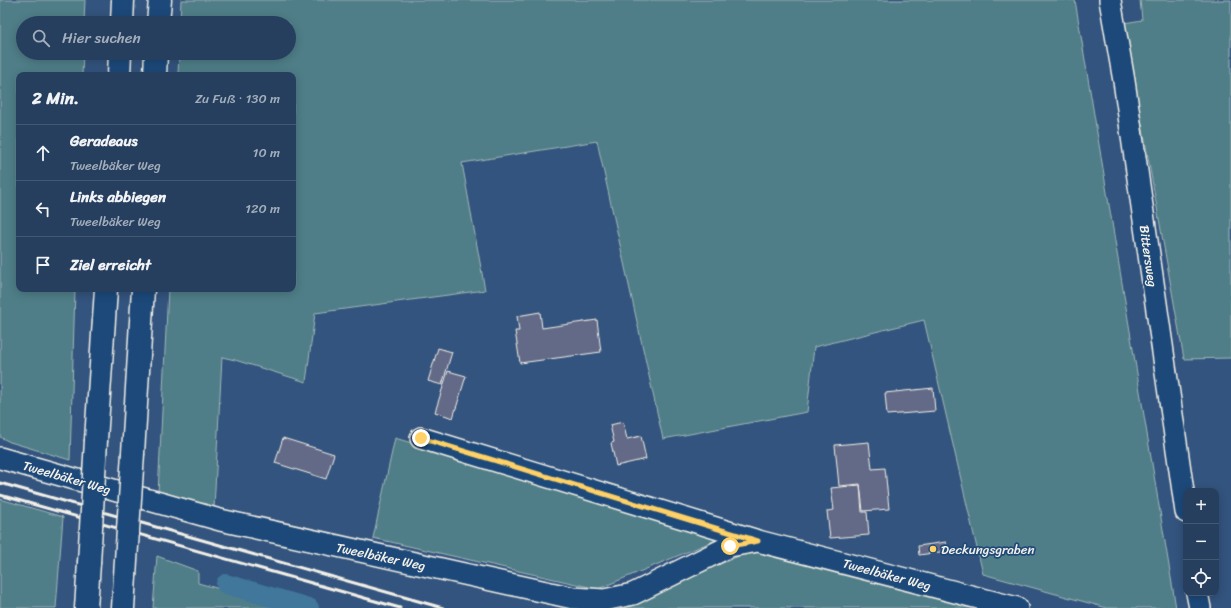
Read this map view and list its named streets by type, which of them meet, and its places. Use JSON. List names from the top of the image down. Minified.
{"streets":{"street":["Bittersweg","Tweelbäker Weg"]},"places":["Deckungsgraben"],"page":{"search":"Hier suchen","heading":["2 Min.","Zu Fuß · 130 m"],"list":[["Geradeaus","Tweelbäker Weg","10 m"],["Links abbiegen","Tweelbäker Weg","120 m"],"Ziel erreicht"],"map_buttons":["+","−"]}}
